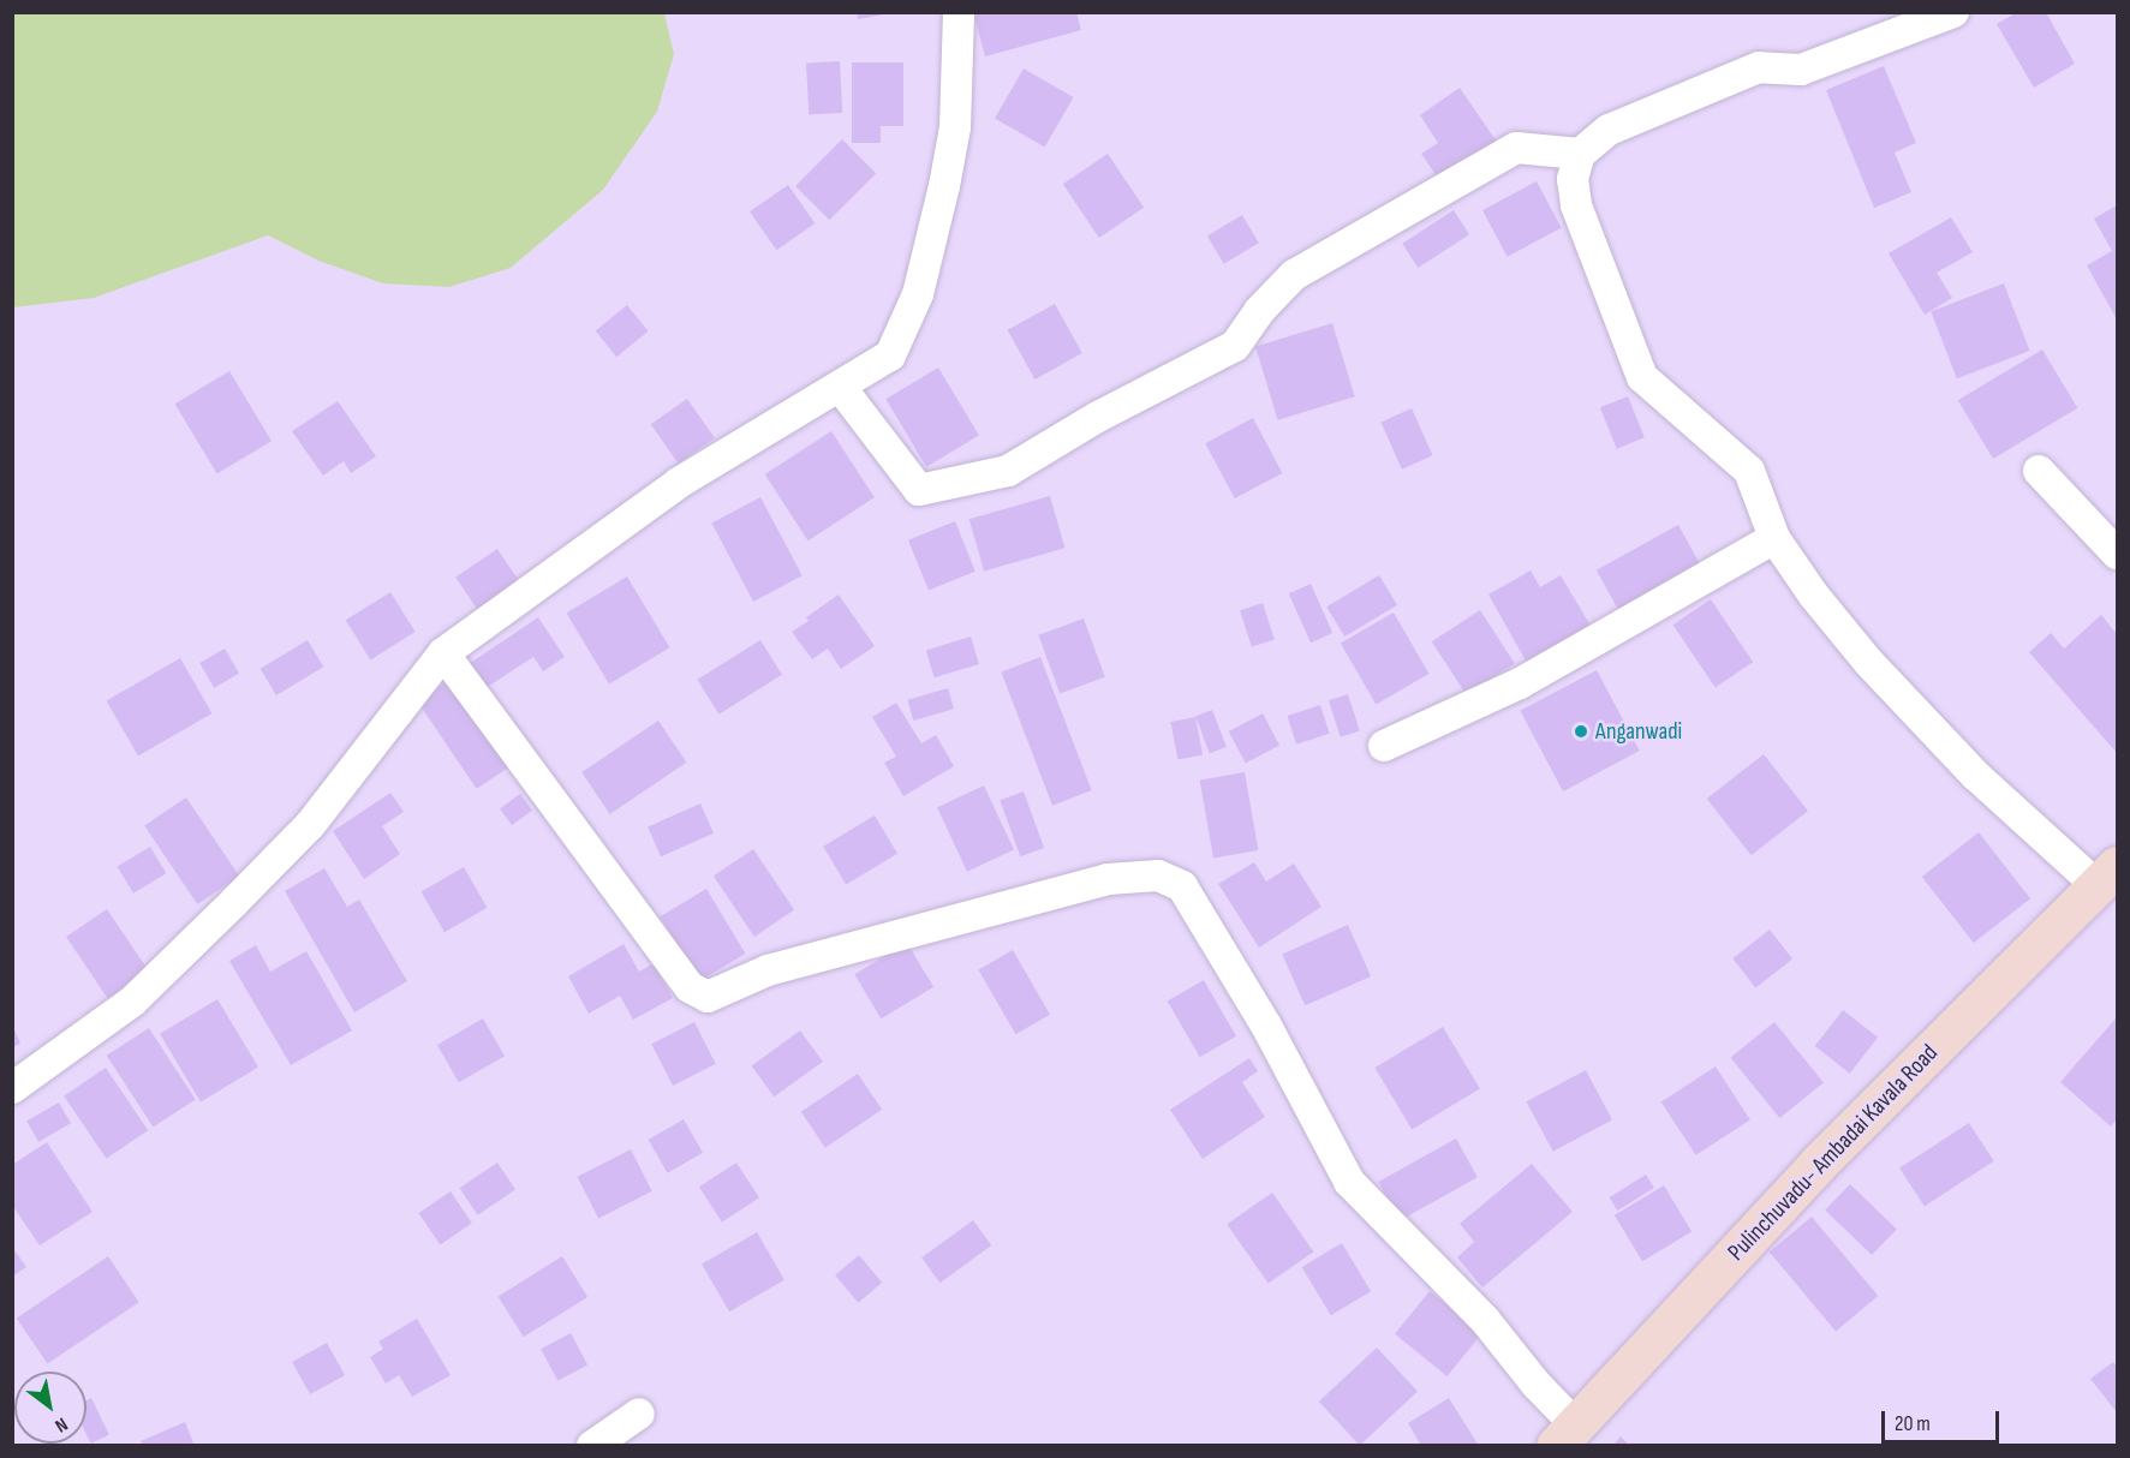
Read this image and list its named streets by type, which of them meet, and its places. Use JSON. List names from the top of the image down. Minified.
{"streets":{"street":["Pulinchuvadu- Ambadai Kavala Road"]},"places":["Anganwadi"],"scale_bar":"20 m","north":"bottom right"}
